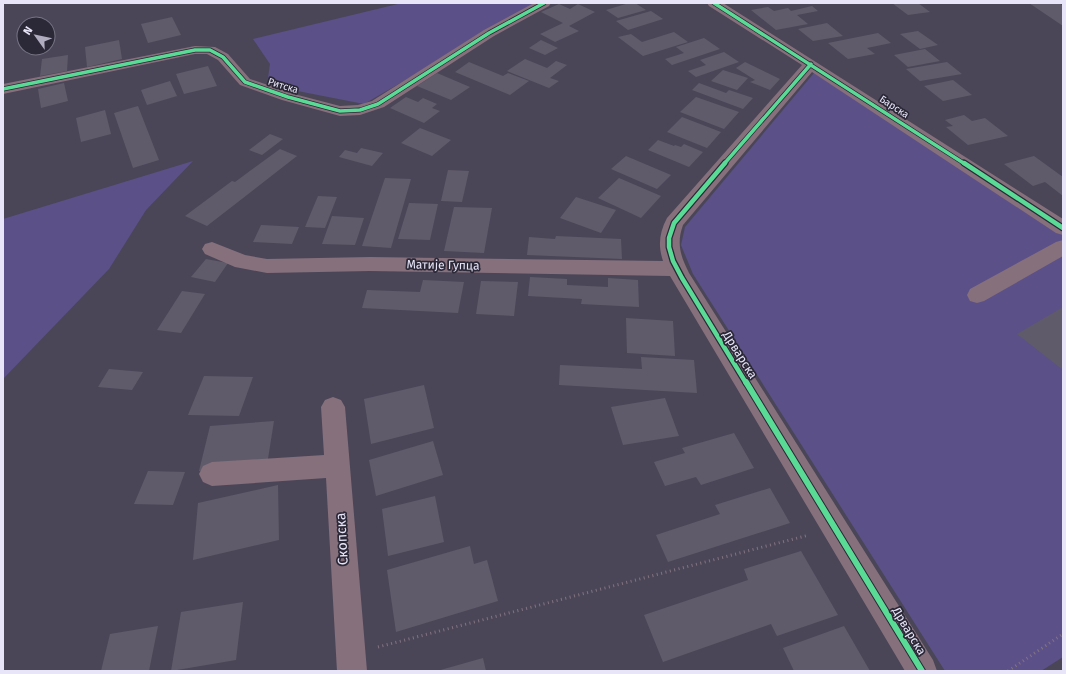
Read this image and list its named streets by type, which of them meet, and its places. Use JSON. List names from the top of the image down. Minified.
{"streets":{"street":["Ритска","Барска","Матије Гупца","Дрварска","Скопска"]},"crossings":[["Барска","Дрварска"],["Матије Гупца","Дрварска"]],"north":"top left"}
